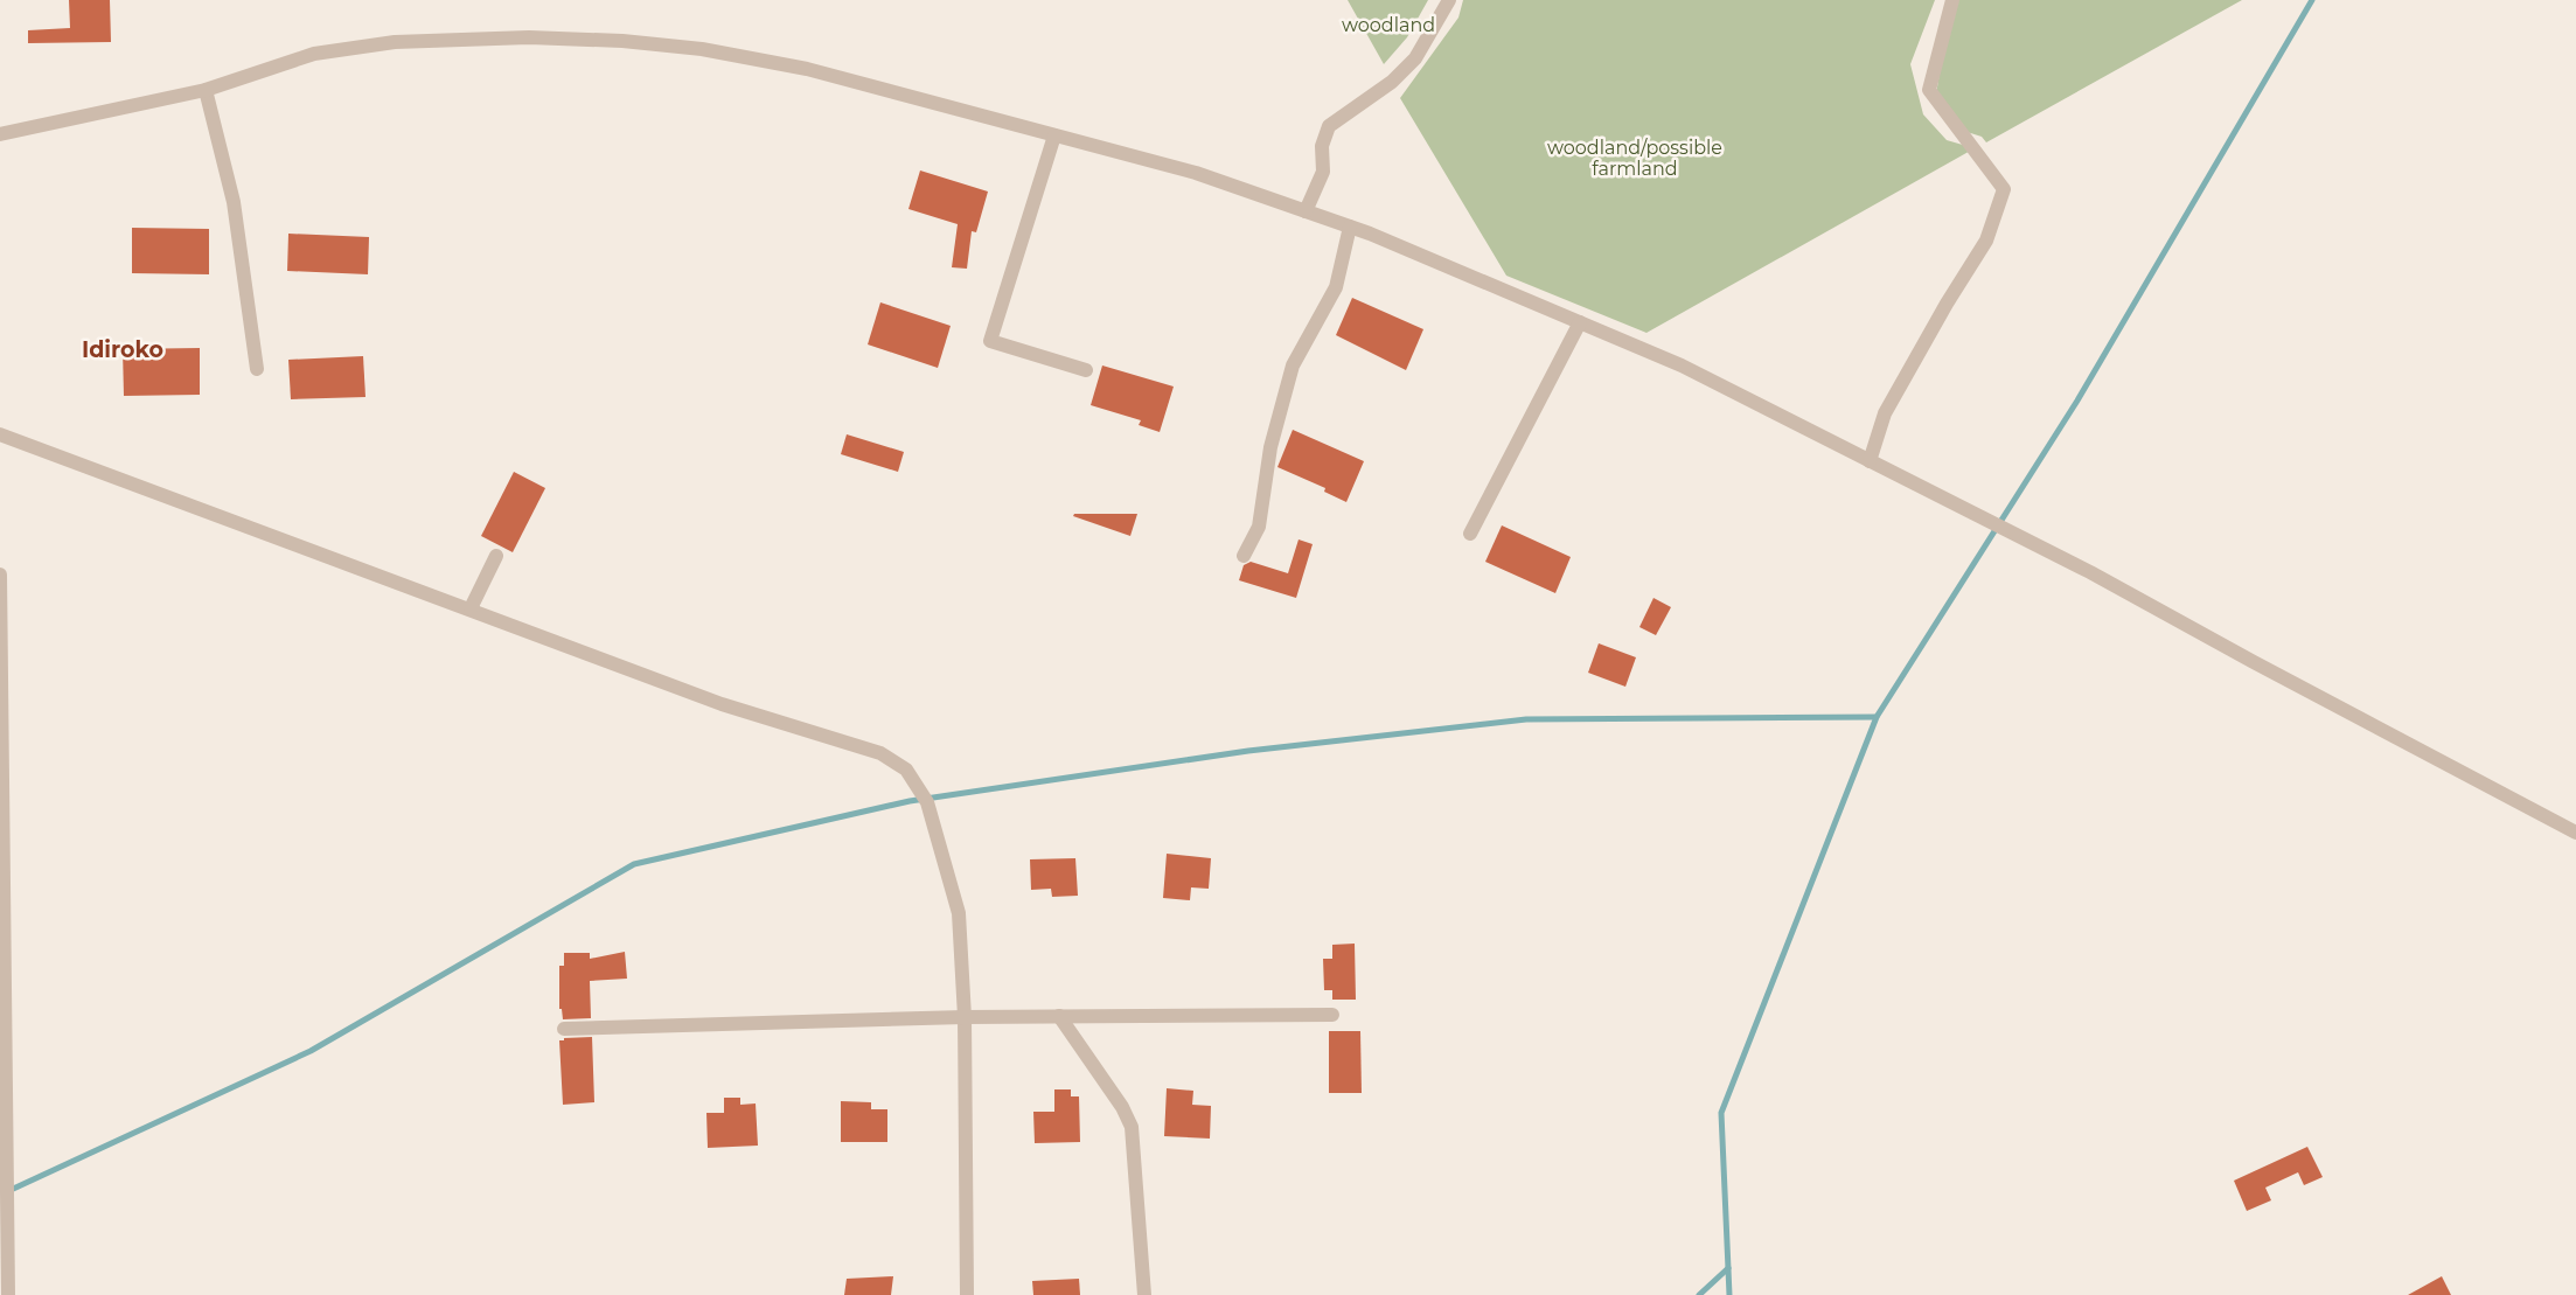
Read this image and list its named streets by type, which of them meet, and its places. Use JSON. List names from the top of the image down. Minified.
{"districts":["Idiroko"],"parks":["woodland","woodland/possible farmland"]}
